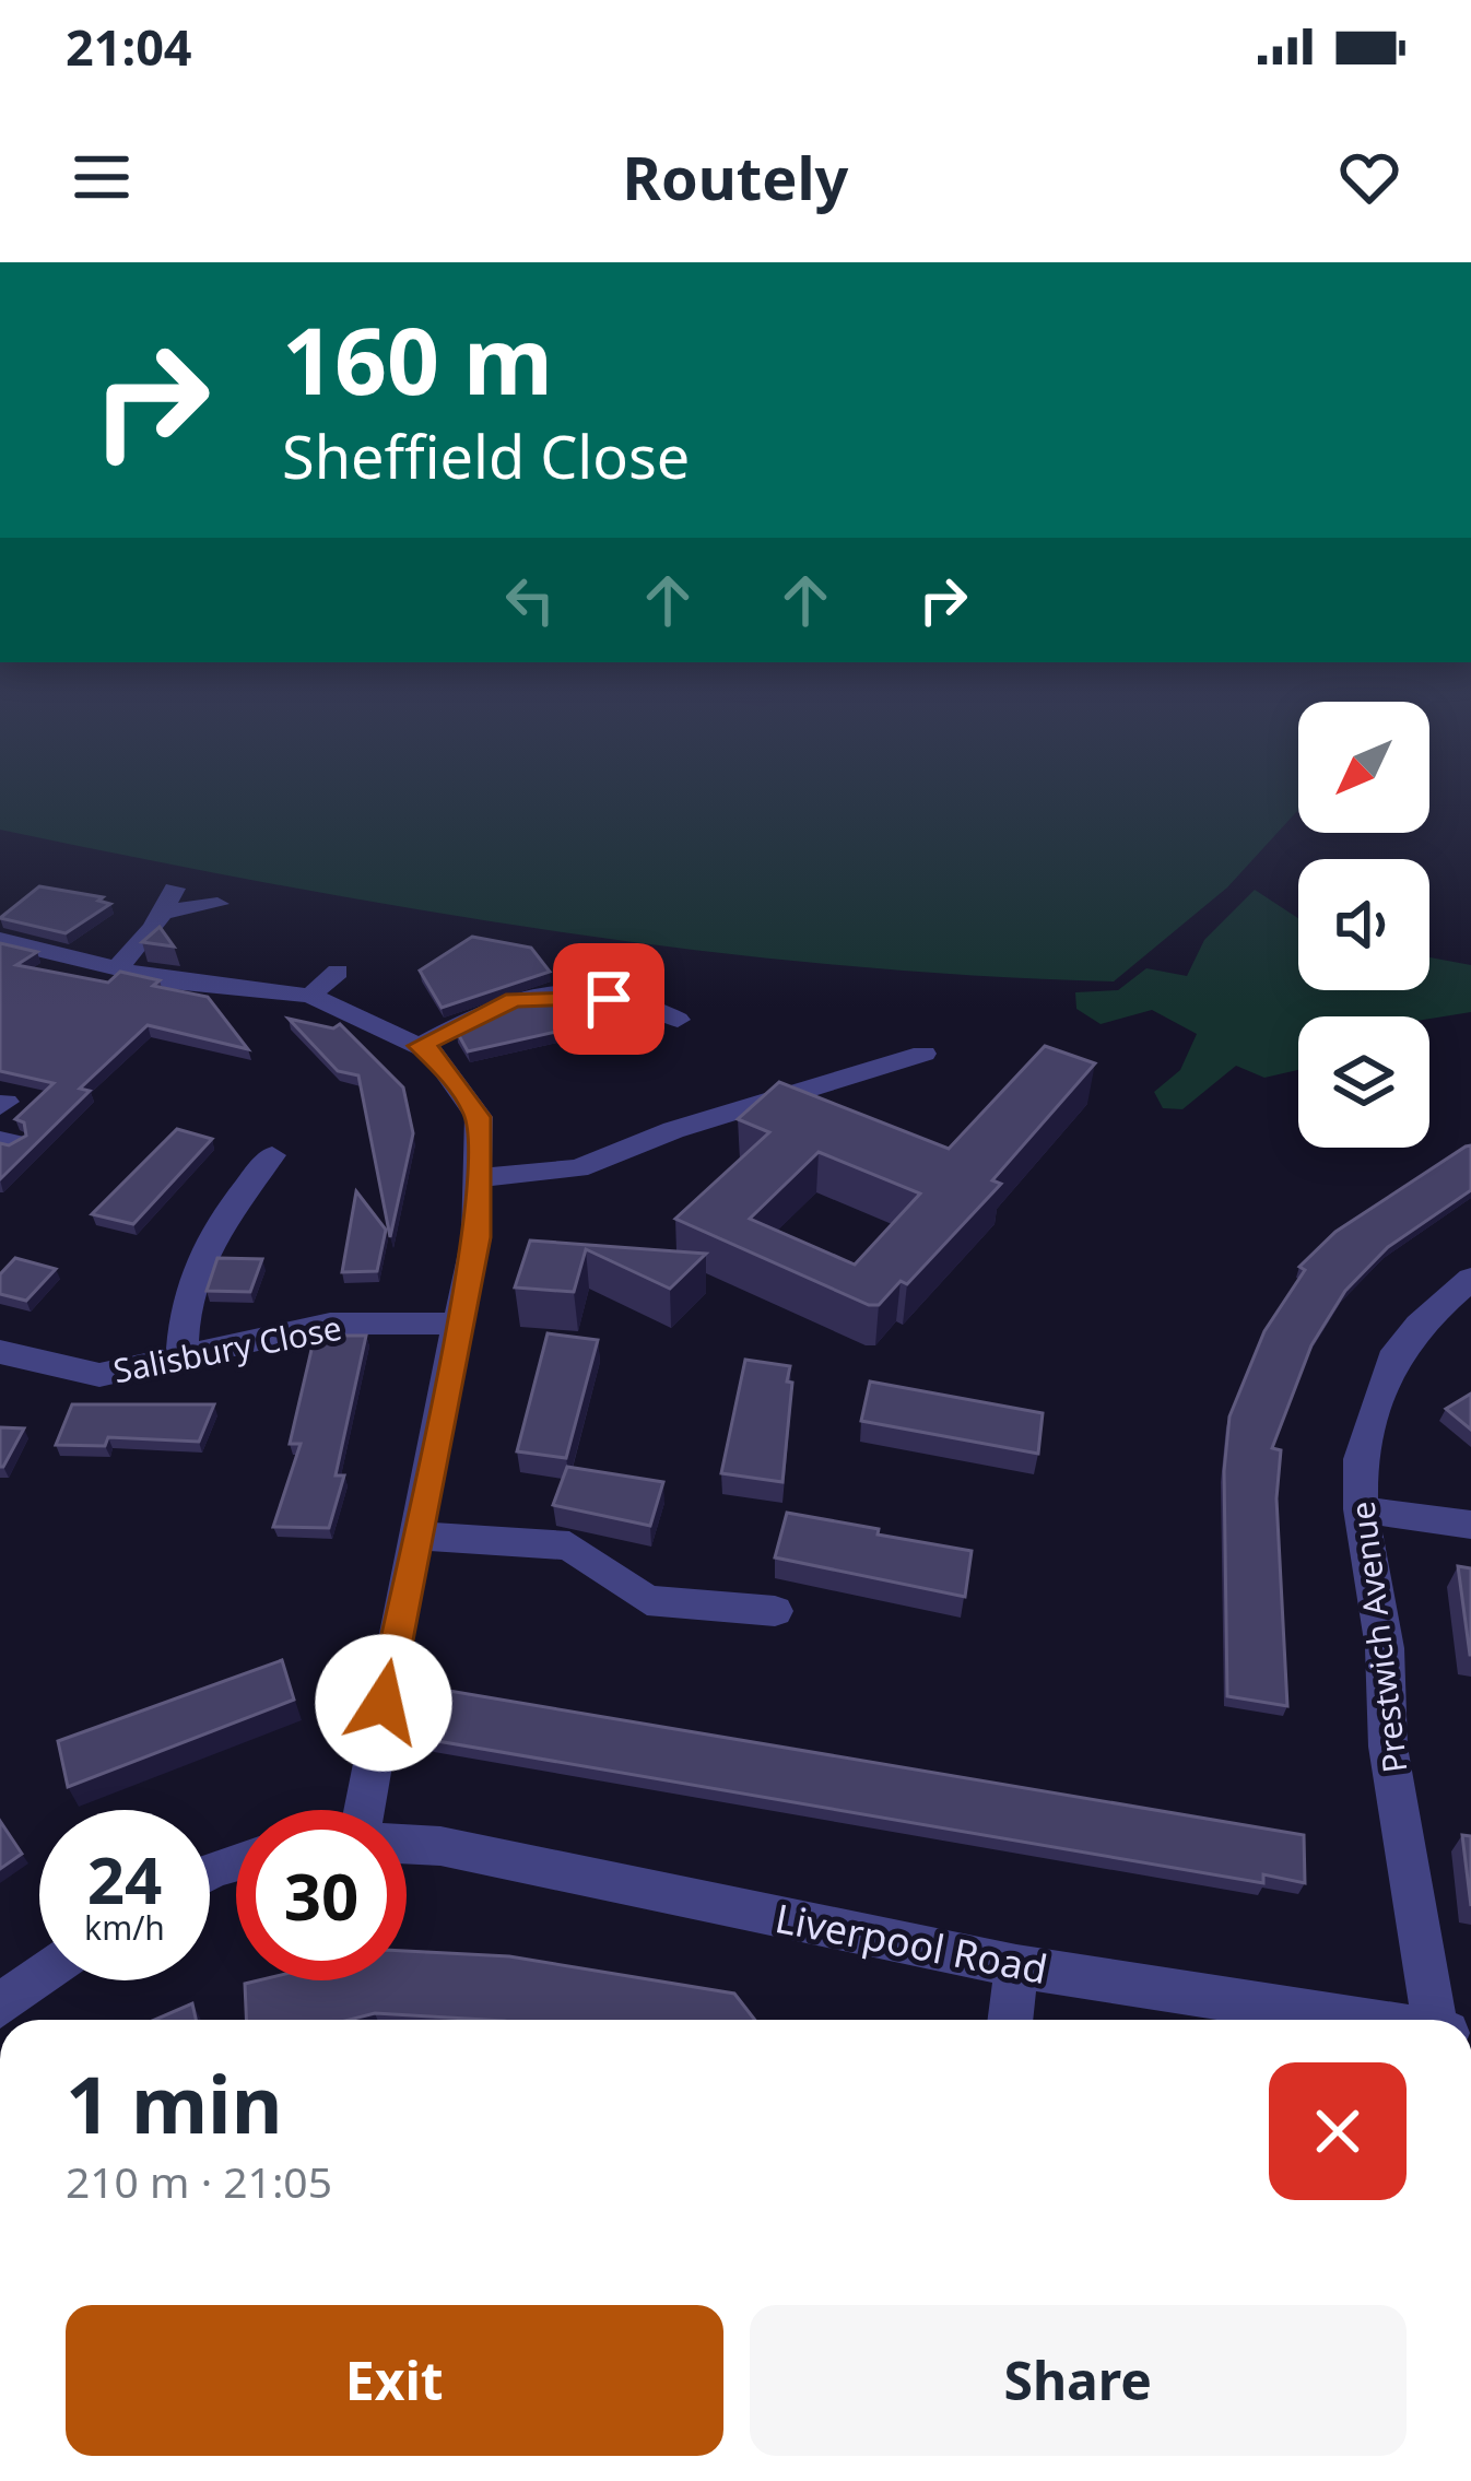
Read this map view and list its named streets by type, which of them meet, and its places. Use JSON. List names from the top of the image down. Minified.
{"streets":{"street":["Salisbury Close","Prestwich Avenue","Liverpool Road"]},"north":"bottom left","page":{"status":"21:04","header":"Routely","turn":["160 m","Sheffield Close"],"speed":"24 km/h","limit":"30","heading":["1 min","210 m · 21:05"],"buttons":["Exit","Share"]}}
